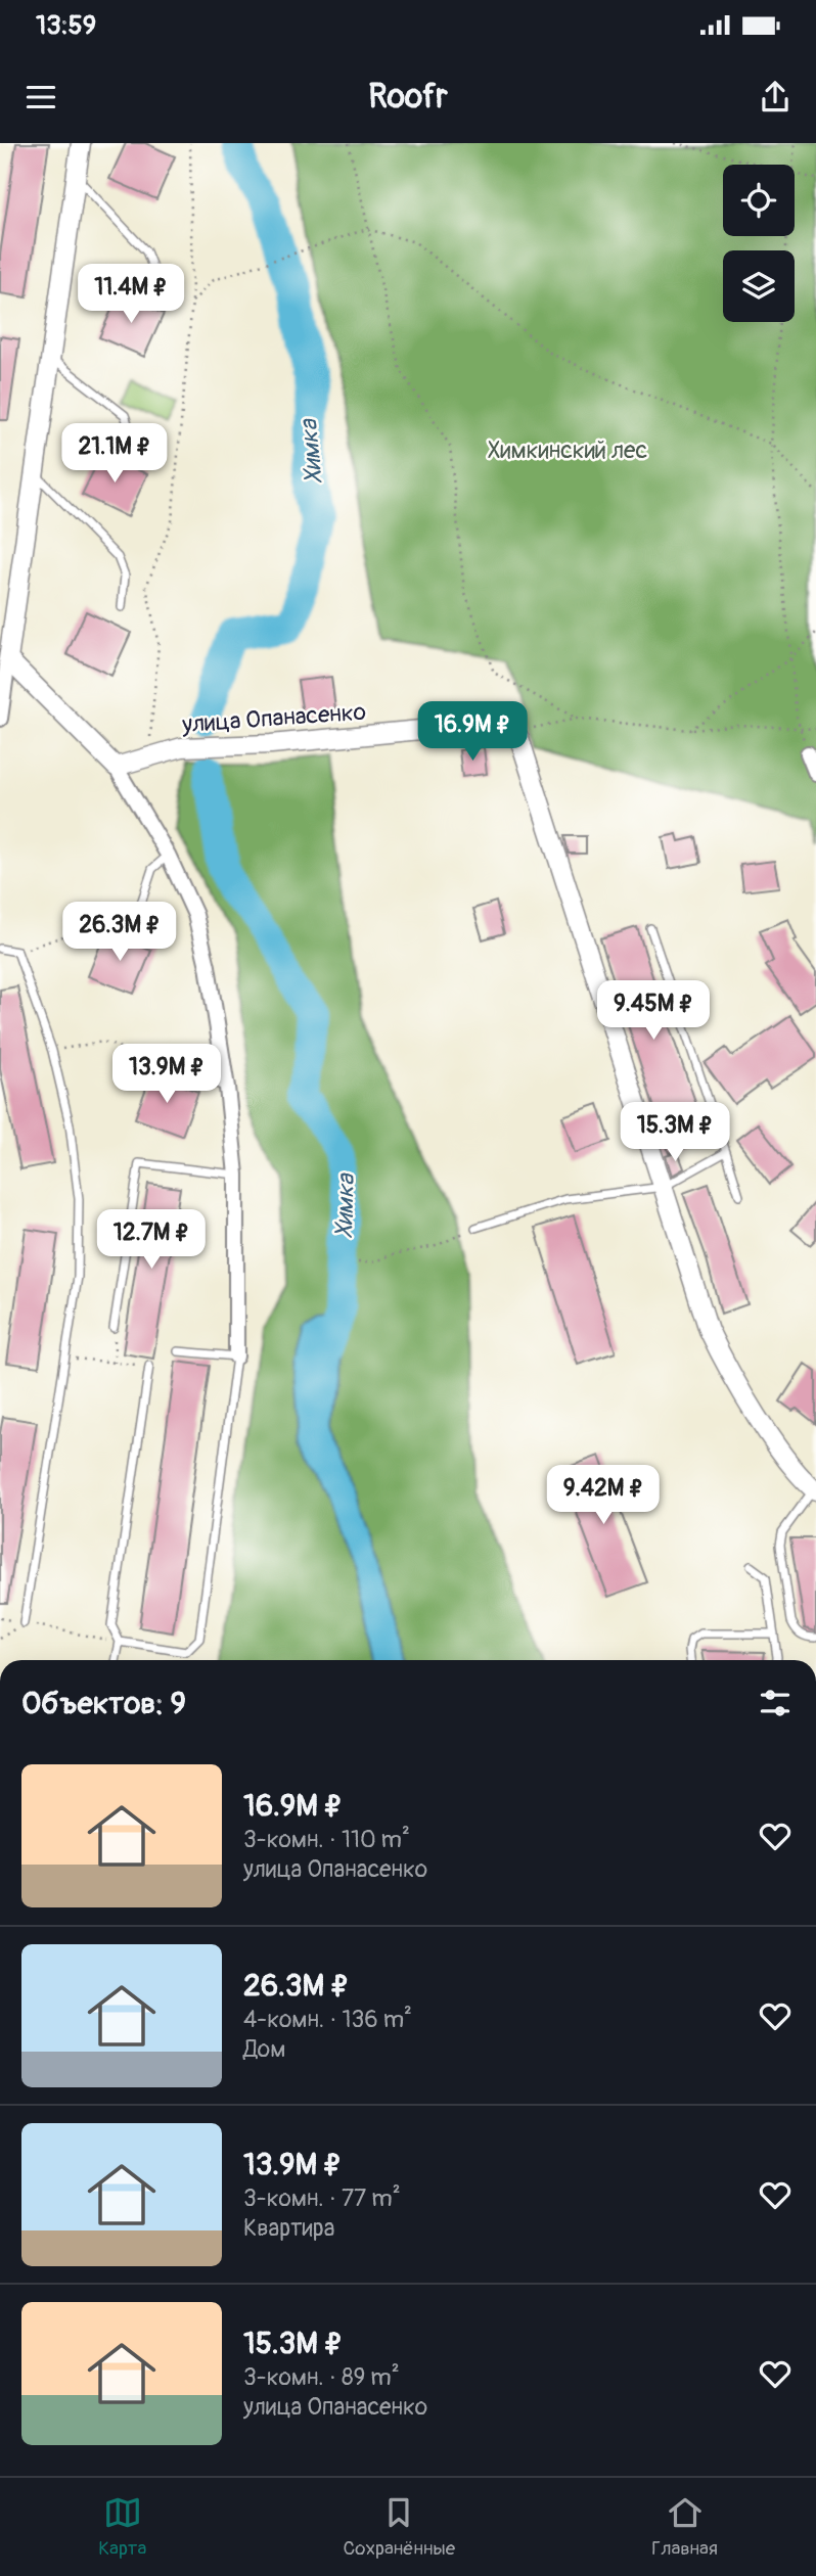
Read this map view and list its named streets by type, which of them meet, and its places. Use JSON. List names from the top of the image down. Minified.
{"streets":{"street":["улица Опанасенко"]},"water":["Химка"],"parks":["Химкинский лес"],"page":{"status":"13:59","header":"Roofr","price":["11.4M ₽","21.1M ₽","16.9M ₽","26.3M ₽","9.45M ₽","13.9M ₽","15.3M ₽","12.7M ₽","9.42M ₽"],"heading":"Объектов: 9","list":[{"name":"16.9M ₽","note":"3-комн. · 110 m² · улица Опанасенко"},{"name":"26.3M ₽","note":"4-комн. · 136 m² · Дом"},{"name":"13.9M ₽","note":"3-комн. · 77 m² · Квартира"},{"name":"15.3M ₽","note":"3-комн. · 89 m² · улица Опанасенко"}],"tabs":["Карта","Сохранённые","Главная"]}}
